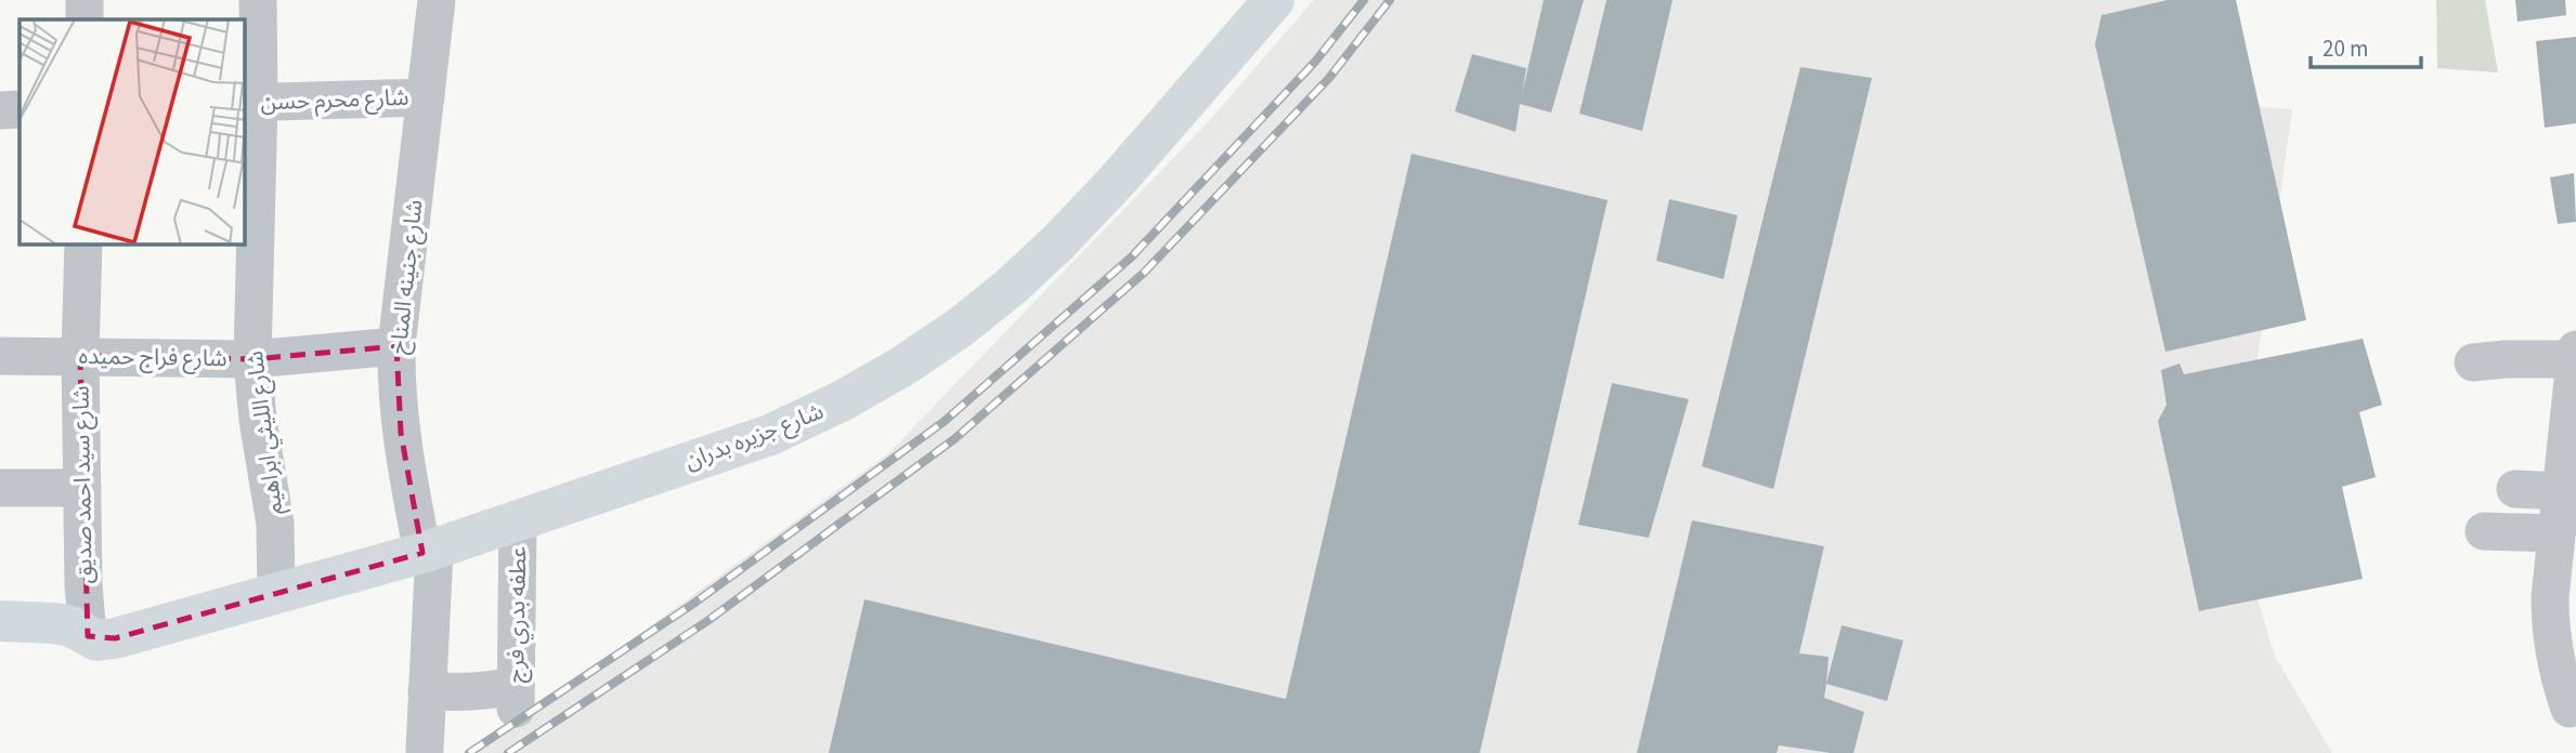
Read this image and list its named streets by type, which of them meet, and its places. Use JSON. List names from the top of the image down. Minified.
{"streets":{"street":["شارع محرم حسن","شارع جنينه المناخ","شارع فراج حميده","شارع الليثي ابراهيم","شارع جزيره بدران","شارع سيد احمد صديق","عطفه بدري فرج"]},"crossings":[["شارع محرم حسن","شارع جنينه المناخ"],["شارع محرم حسن","شارع الليثي ابراهيم"],["شارع جنينه المناخ","شارع فراج حميده"],["شارع جنينه المناخ","شارع جزيره بدران"],["شارع جنينه المناخ","عطفه بدري فرج"],["شارع فراج حميده","شارع الليثي ابراهيم"],["شارع فراج حميده","شارع سيد احمد صديق"],["شارع الليثي ابراهيم","شارع جزيره بدران"],["شارع جزيره بدران","شارع سيد احمد صديق"],["شارع جزيره بدران","عطفه بدري فرج"]],"scale_bar":"20 m"}
